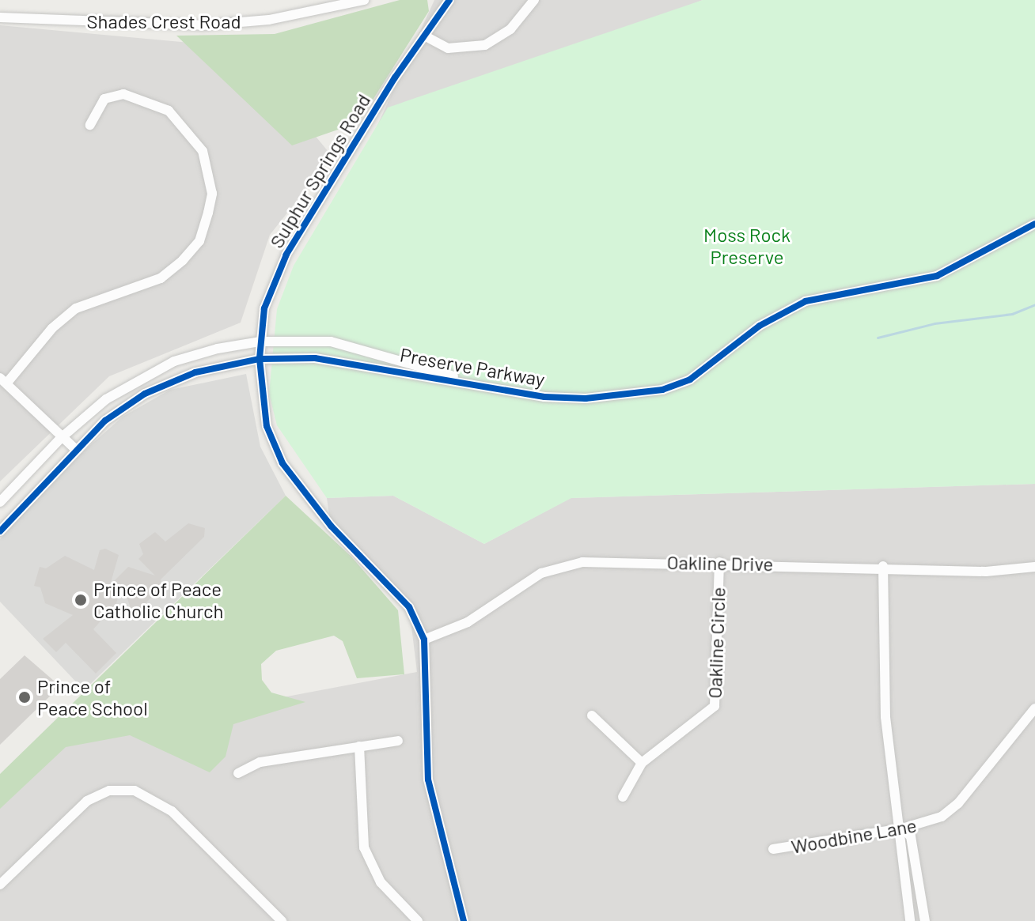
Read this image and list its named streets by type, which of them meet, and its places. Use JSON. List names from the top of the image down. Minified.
{"streets":{"street":["Shades Crest Road","Sulphur Springs Road","Preserve Parkway","Oakline Drive","Oakline Circle","Woodbine Lane"]},"crossings":[["Sulphur Springs Road","Preserve Parkway"],["Sulphur Springs Road","Oakline Drive"],["Oakline Drive","Oakline Circle"]],"parks":["Moss Rock Preserve"],"places":["Prince of Peace Catholic Church","Prince of Peace School"]}
